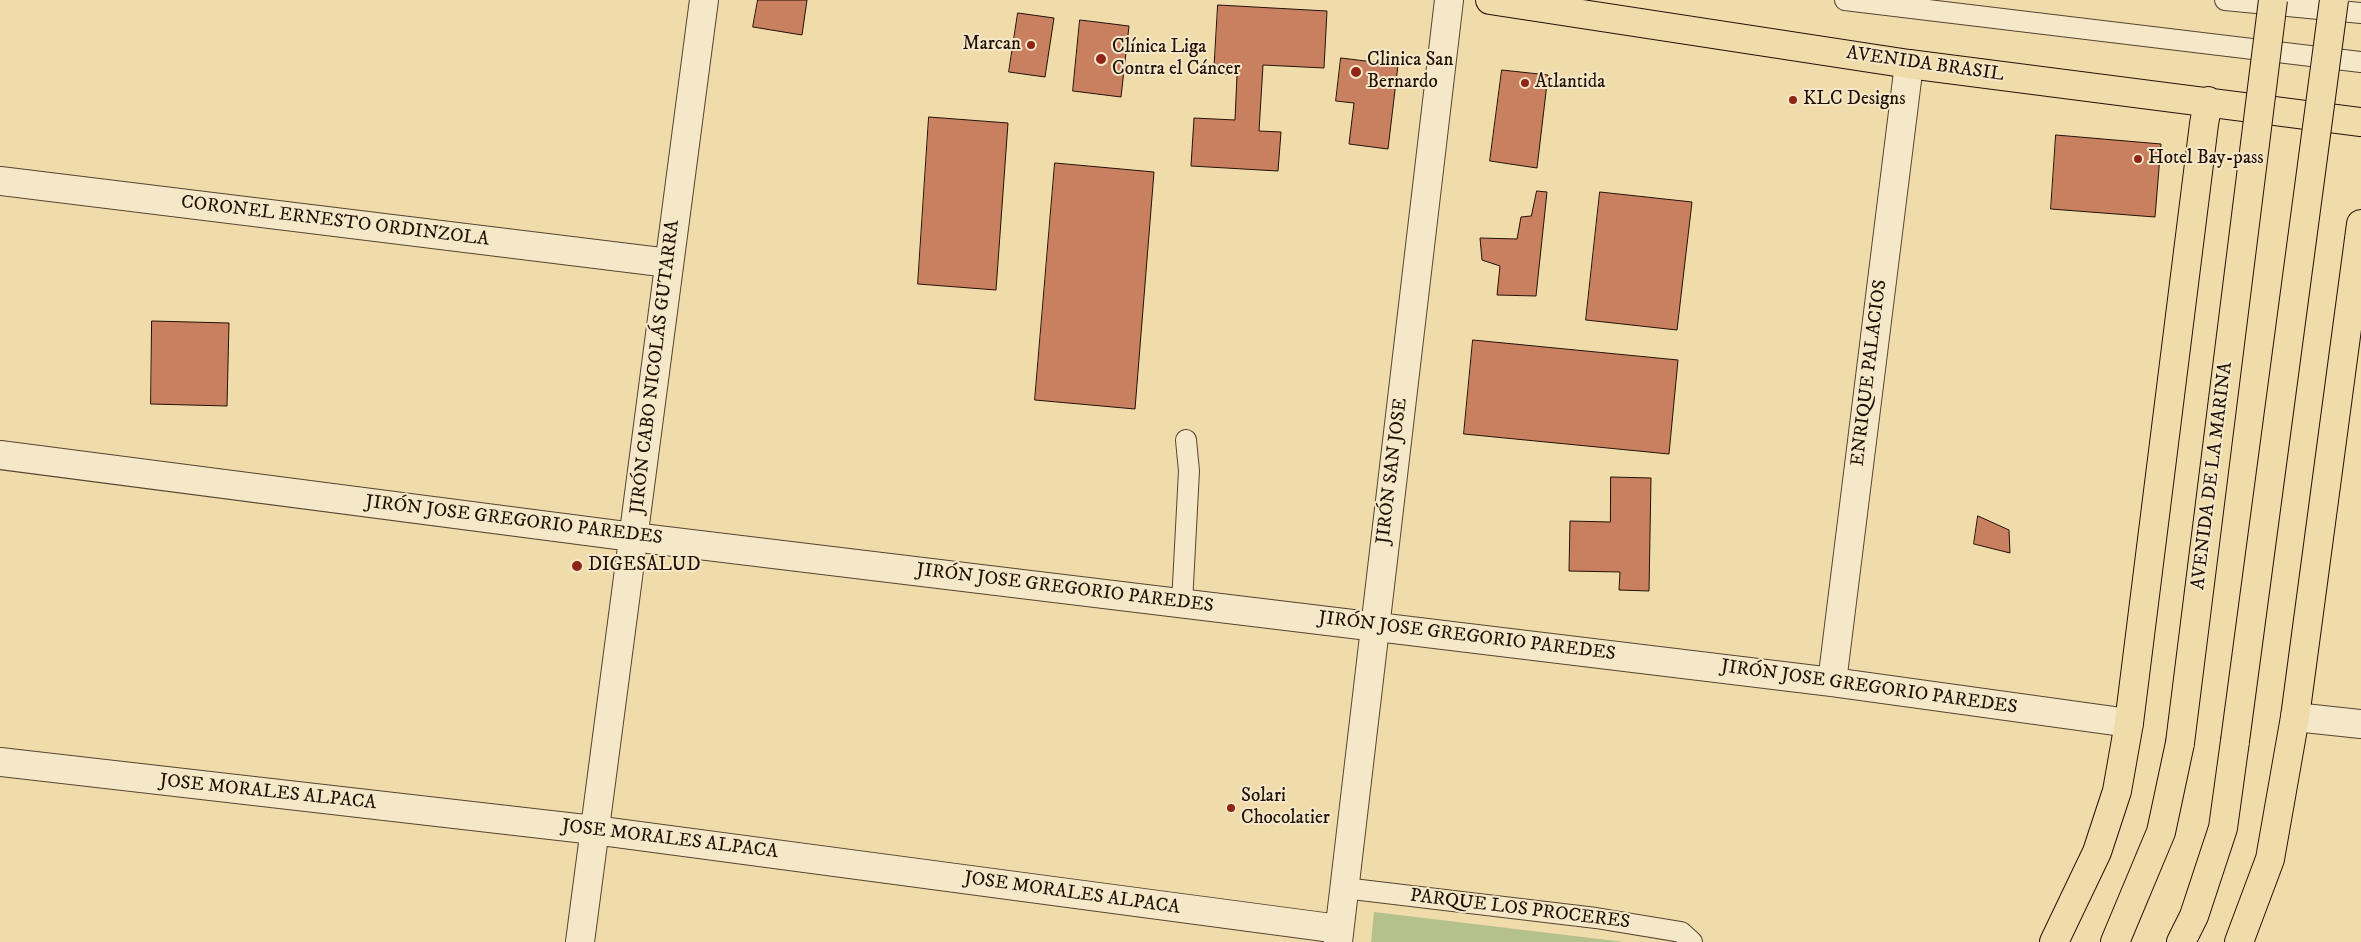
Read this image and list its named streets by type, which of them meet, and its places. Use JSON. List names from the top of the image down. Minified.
{"streets":{"main road":["AVENIDA BRASIL","AVENIDA DE LA MARINA"],"street":["CORONEL ERNESTO ORDINZOLA","JIRÓN CABO NICOLÁS GUTARRA","ENRIQUE PALACIOS","JIRÓN SAN JOSE","JIRÓN JOSE GREGORIO PAREDES","JOSE MORALES ALPACA"],"lane":["PARQUE LOS PROCERES"]},"crossings":[["AVENIDA BRASIL","ENRIQUE PALACIOS"],["CORONEL ERNESTO ORDINZOLA","JIRÓN CABO NICOLÁS GUTARRA"],["JIRÓN CABO NICOLÁS GUTARRA","JIRÓN JOSE GREGORIO PAREDES"],["JIRÓN CABO NICOLÁS GUTARRA","JOSE MORALES ALPACA"],["ENRIQUE PALACIOS","JIRÓN JOSE GREGORIO PAREDES"],["JIRÓN SAN JOSE","JIRÓN JOSE GREGORIO PAREDES"],["JIRÓN SAN JOSE","JOSE MORALES ALPACA"],["JIRÓN SAN JOSE","PARQUE LOS PROCERES"]],"places":["Marcan","Clínica Liga Contra el Cáncer","Clinica San Bernardo","Atlantida","KLC Designs","Hotel Bay-pass","DIGESALUD","Solari Chocolatier"]}
